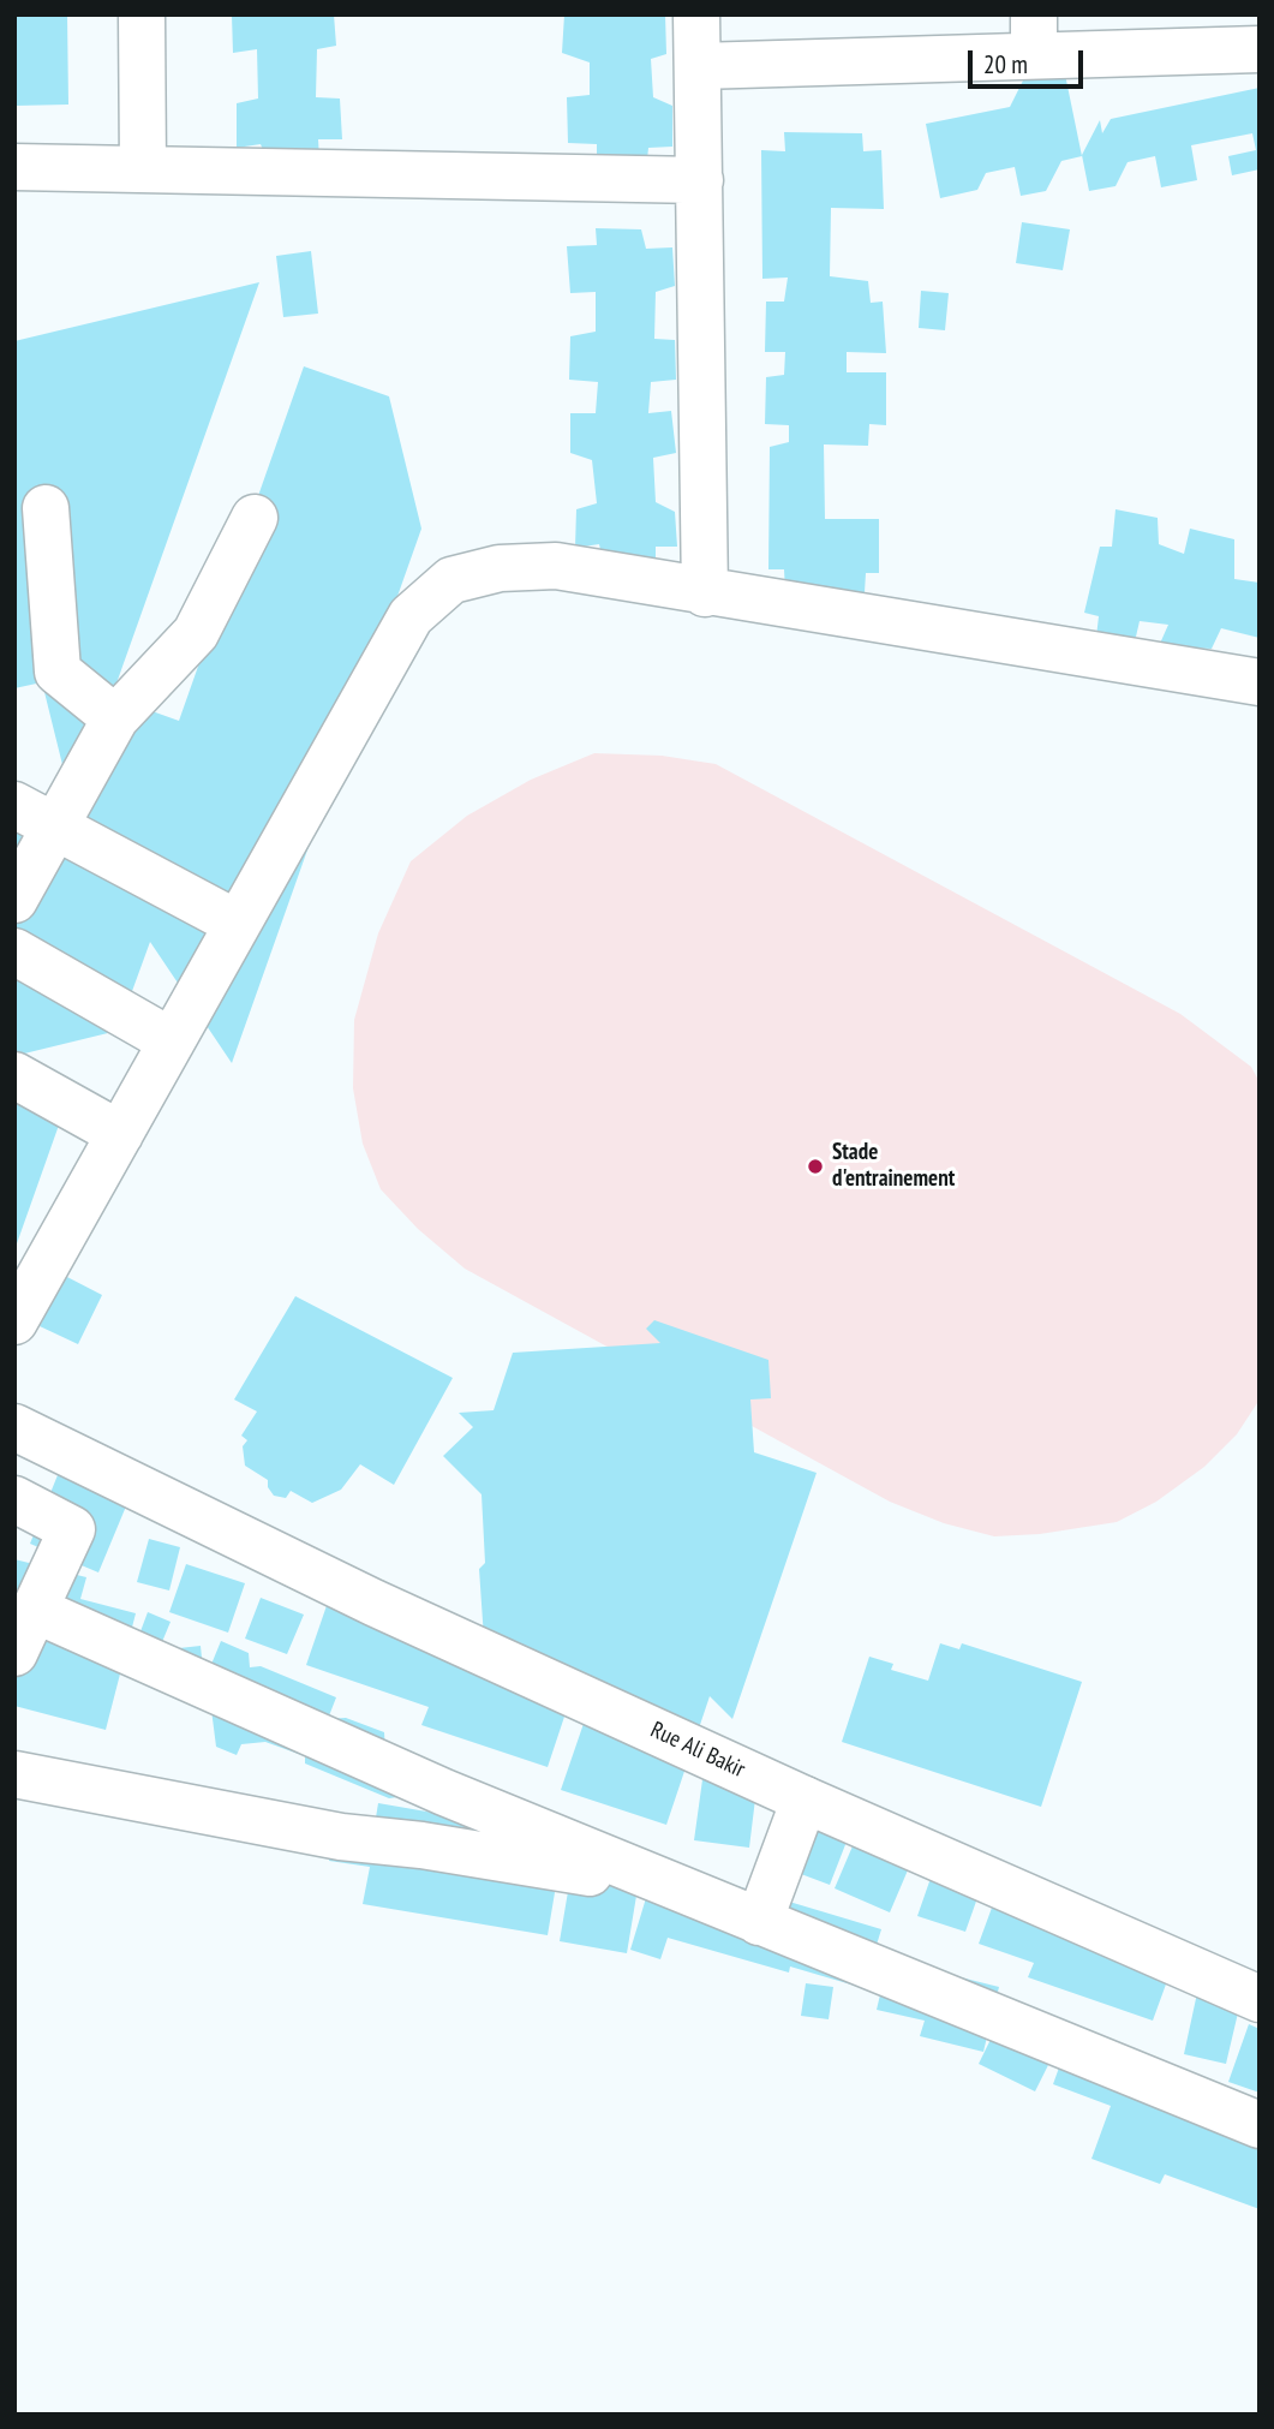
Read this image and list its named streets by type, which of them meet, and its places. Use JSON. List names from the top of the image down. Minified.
{"streets":{"street":["Rue Ali Bakir"]},"places":["Stade d'entrainement"],"scale_bar":"20 m"}
